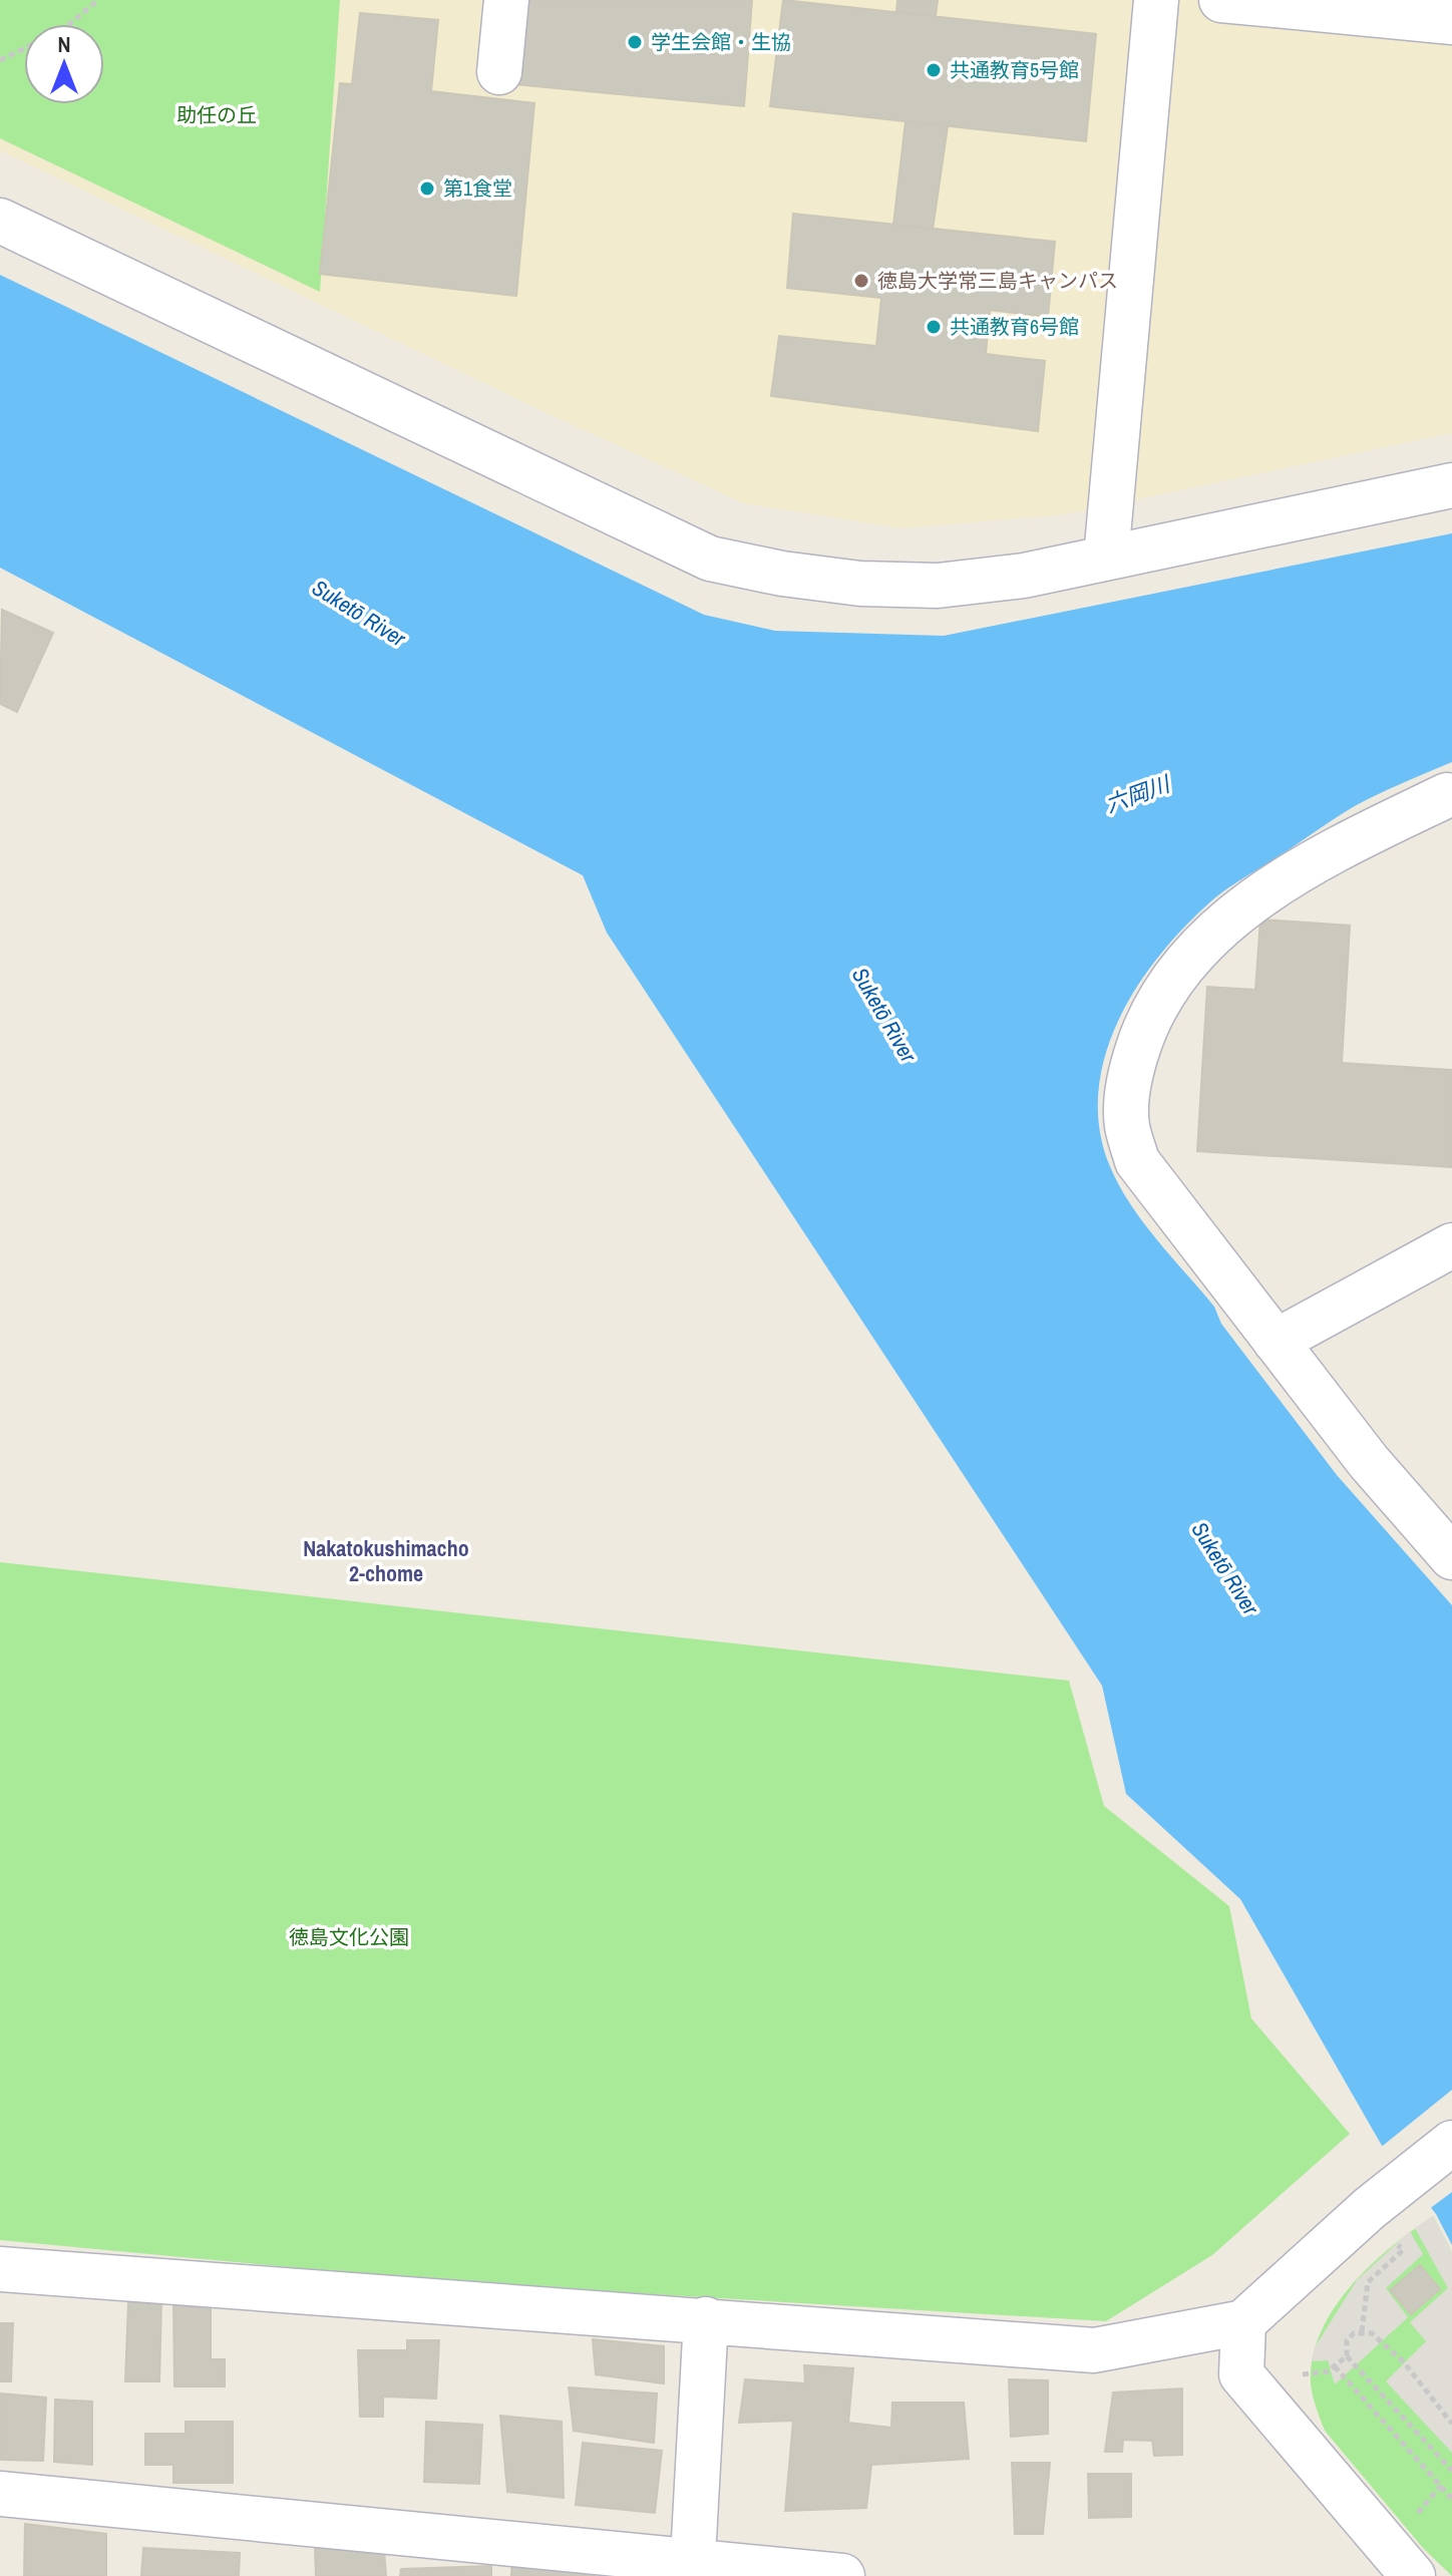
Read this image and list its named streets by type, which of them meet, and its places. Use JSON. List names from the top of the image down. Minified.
{"districts":["Nakatokushimacho 2-chome"],"water":["Suketō River","六岡川"],"parks":["助任の丘","徳島文化公園"],"places":["学生会館・生協","共通教育5号館","第1食堂","徳島大学常三島キャンパス","共通教育6号館"],"north":"top"}
